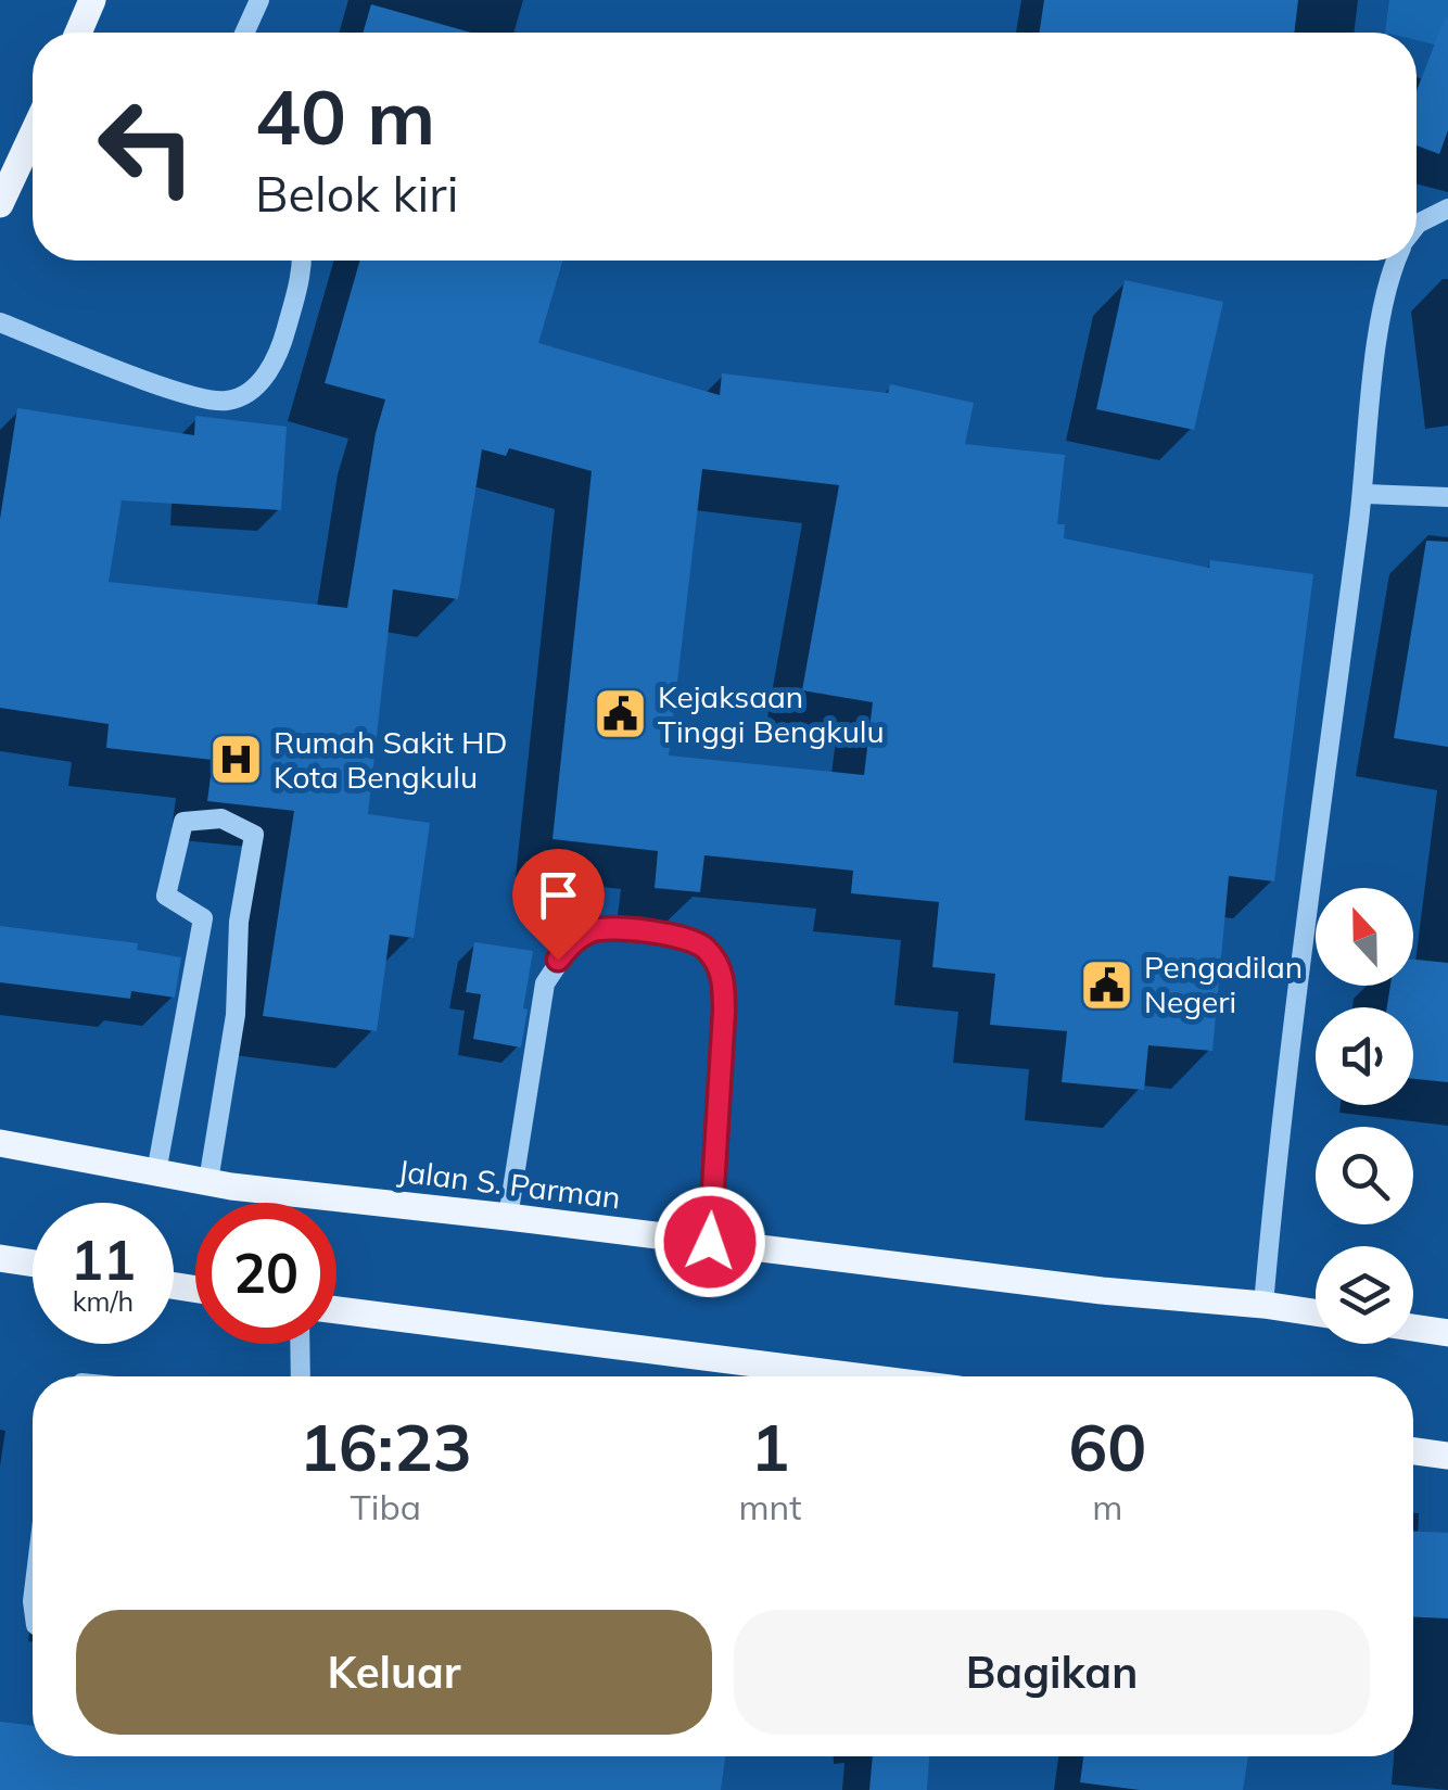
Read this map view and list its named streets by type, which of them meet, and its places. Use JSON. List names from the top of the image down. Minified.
{"streets":{"main road":["Jalan S. Parman"]},"places":{"public building":["Kejaksaan Tinggi Bengkulu","Pengadilan Negeri"],"hospital":["Rumah Sakit HD Kota Bengkulu"]},"north":"top","page":{"turn":["40 m","Belok kiri"],"speed":"11 km/h","limit":"20","eta":["16:23","Tiba","1","mnt","60","m"],"buttons":["Keluar","Bagikan"]}}
